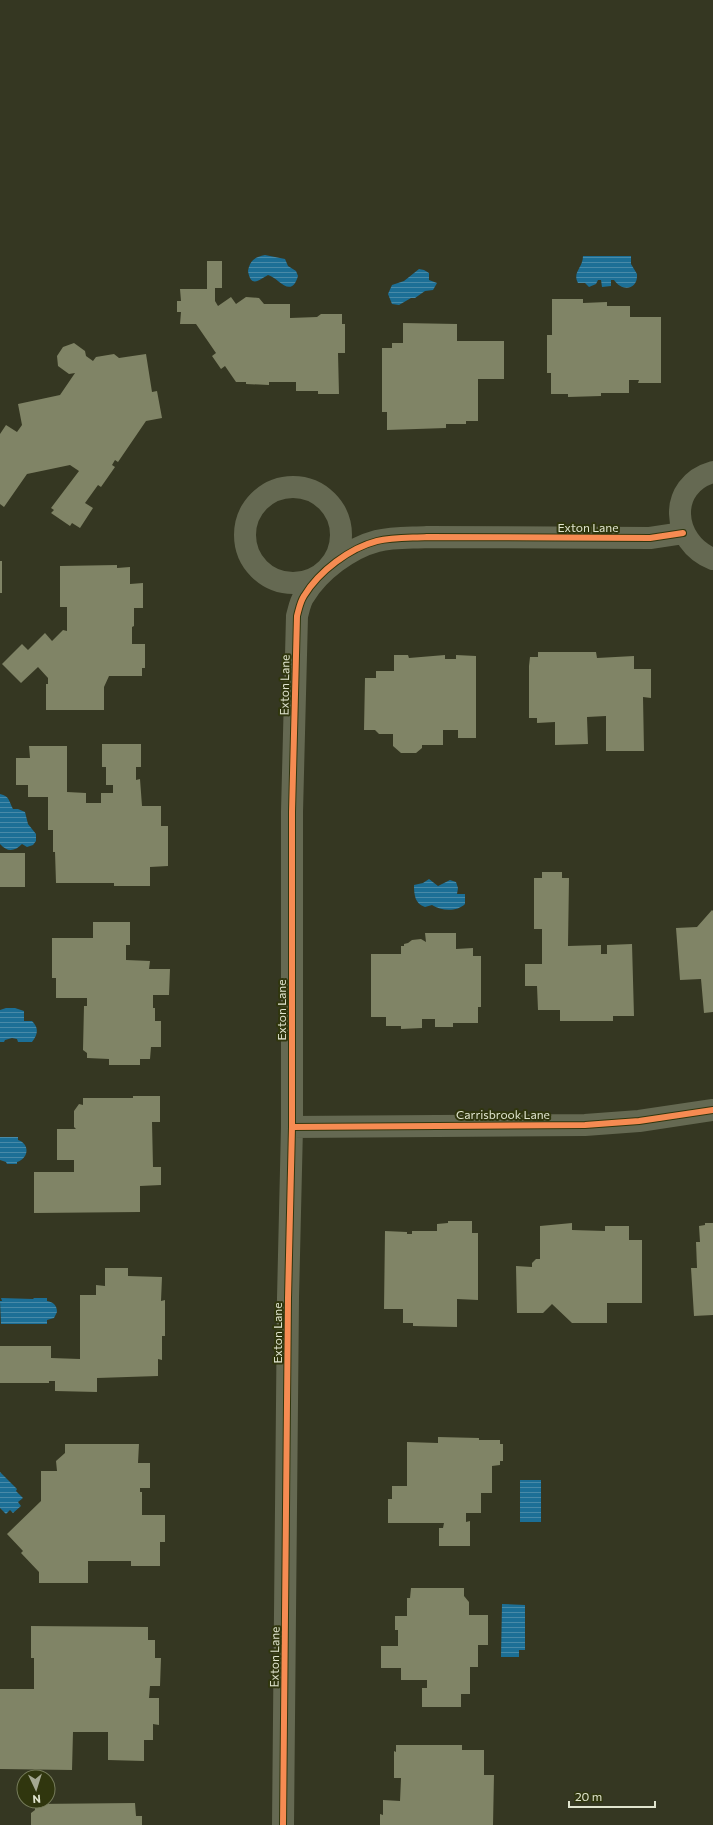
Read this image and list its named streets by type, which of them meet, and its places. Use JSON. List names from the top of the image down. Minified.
{"streets":{"street":["Exton Lane","Carrisbrook Lane"]},"crossings":[["Exton Lane","Carrisbrook Lane"]],"scale_bar":"20 m","north":"bottom"}
